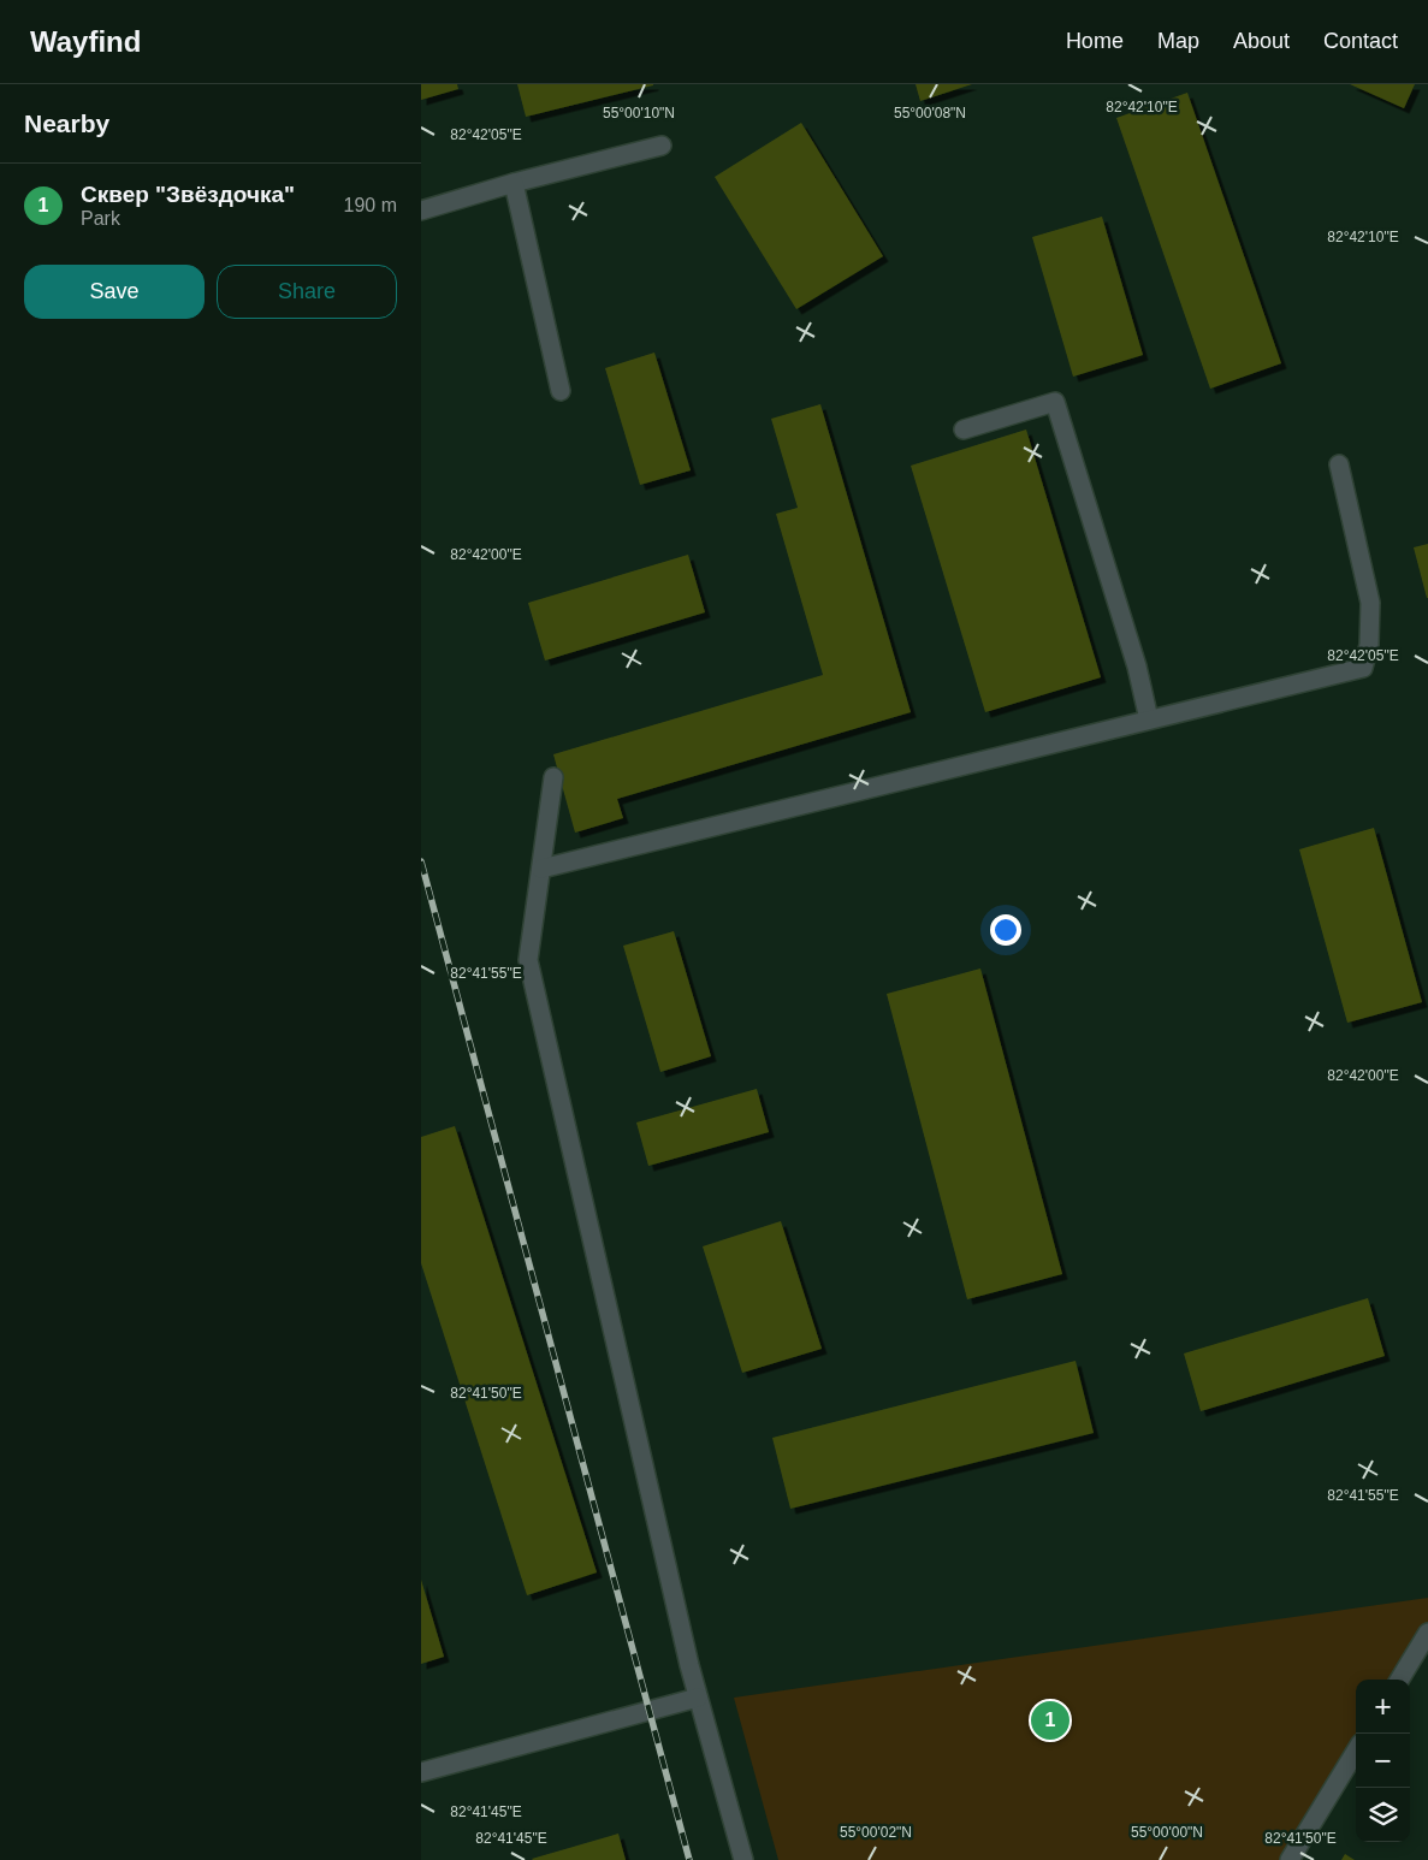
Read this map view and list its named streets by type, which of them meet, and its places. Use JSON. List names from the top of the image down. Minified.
{"page":{"header":"Wayfind","nav":["Home","Map","About","Contact"],"heading":"Nearby","list":[{"mark":"1","name":"Сквер \"Звёздочка\"","note":"Park","value":"190 m"}],"buttons":["Save","Share"],"map_buttons":["+","−"],"pins":"1"},"coordinates":["82°42'10\"E","55°00'10\"N","55°00'08\"N","82°42'05\"E","82°42'00\"E","82°41'55\"E","82°41'50\"E","82°41'45\"E","55°00'02\"N","55°00'00\"N"]}
